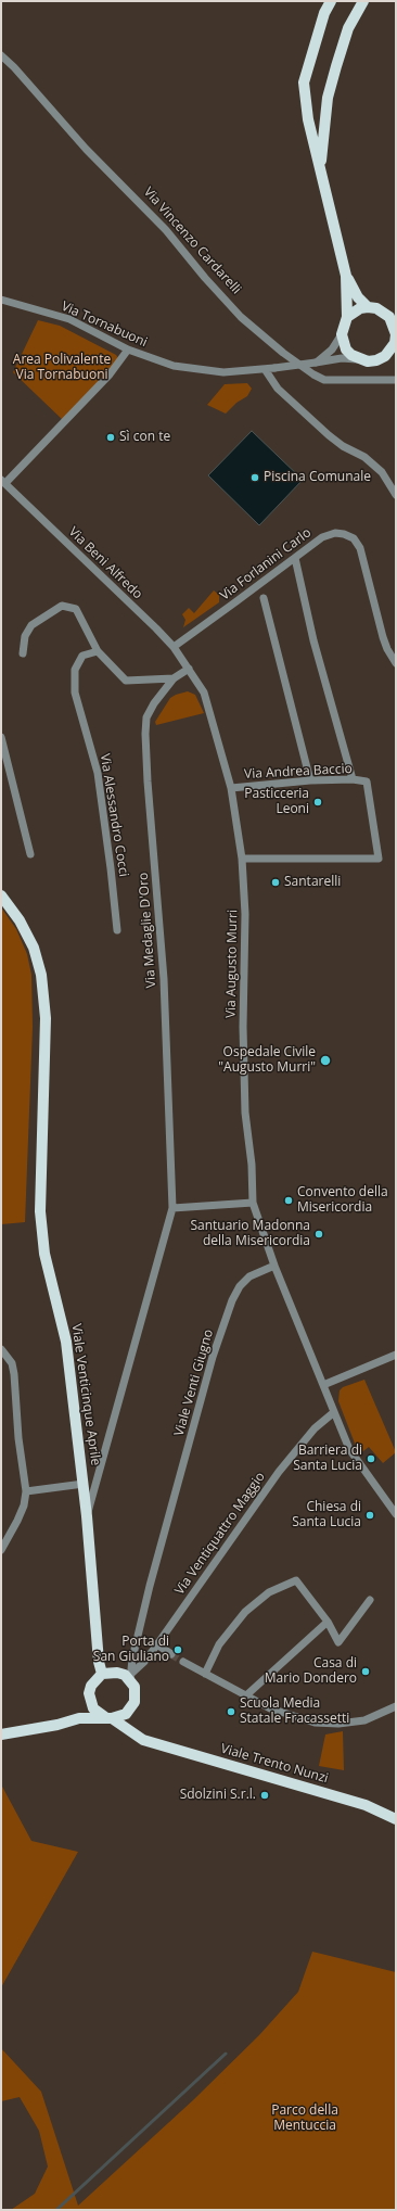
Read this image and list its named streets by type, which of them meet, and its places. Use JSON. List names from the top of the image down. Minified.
{"streets":{"main road":["Viale Venticinque Aprile","Viale Trento Nunzi"],"street":["Via Vincenzo Cardarelli","Via Tornabuoni","Via Beni Alfredo","Via Forlanini Carlo","Via Andrea Baccio","Via Alessandro Cocci","Via Medaglie D'Oro","Via Augusto Murri","Viale Venti Giugno","Via Ventiquattro Maggio"]},"crossings":[["Via Beni Alfredo","Via Forlanini Carlo"],["Via Beni Alfredo","Via Medaglie D'Oro"],["Via Beni Alfredo","Via Augusto Murri"],["Via Andrea Baccio","Via Augusto Murri"],["Via Medaglie D'Oro","Via Augusto Murri"],["Via Medaglie D'Oro","Viale Venticinque Aprile"],["Via Augusto Murri","Viale Venti Giugno"],["Viale Venti Giugno","Viale Venticinque Aprile"],["Viale Venti Giugno","Via Ventiquattro Maggio"],["Viale Venti Giugno","Viale Trento Nunzi"],["Viale Venticinque Aprile","Via Ventiquattro Maggio"],["Viale Venticinque Aprile","Viale Trento Nunzi"],["Via Ventiquattro Maggio","Viale Trento Nunzi"]],"parks":["Area Polivalente Via Tornabuoni","Parco della Mentuccia"],"places":["Sì con te","Piscina Comunale","Pasticceria Leoni","Santarelli","Ospedale Civile \"Augusto Murri\"","Convento della Misericordia","Santuario Madonna della Misericordia","Barriera di Santa Lucia","Chiesa di Santa Lucia","Porta di San Giuliano","Casa di Mario Dondero","Scuola Media Statale Fracassetti","Sdolzini S.r.l."]}
